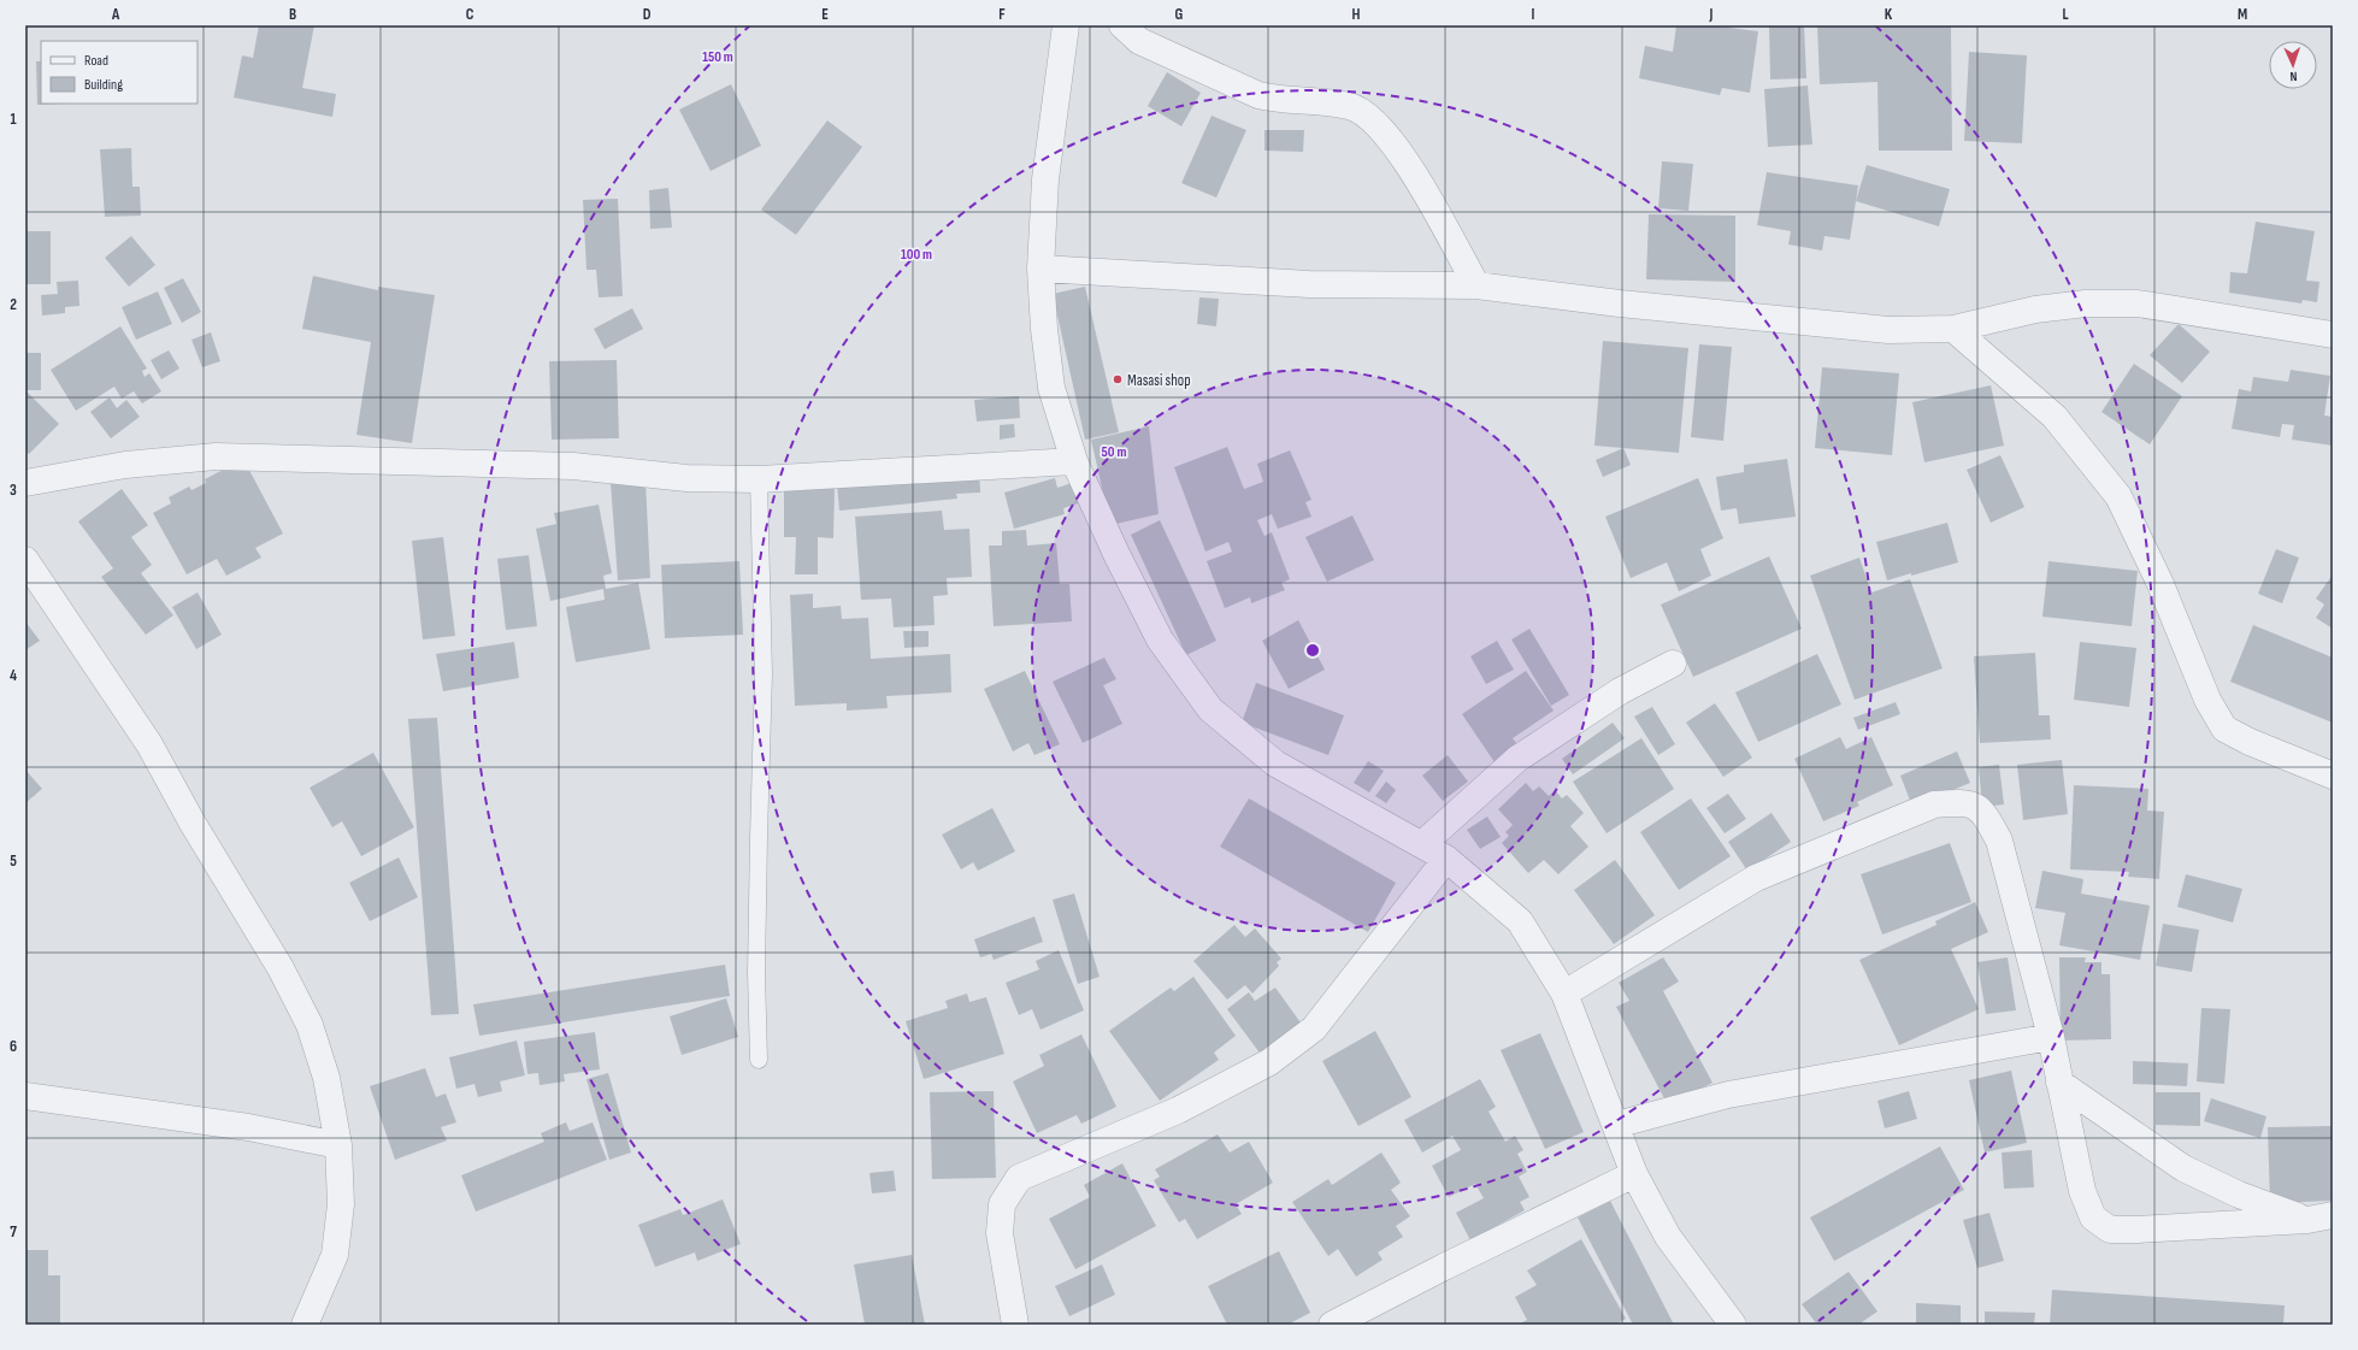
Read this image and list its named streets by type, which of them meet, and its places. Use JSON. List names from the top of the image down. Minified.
{"places":["Masasi shop"],"legend":["Road","Building"],"north":"bottom","grid":{"columns":["A","B","C","D","E","F","G","H","I","J","K","L","M"],"rows":["1","2","3","4","5","6","7"]},"rings":["150 m","100 m","50 m"]}
